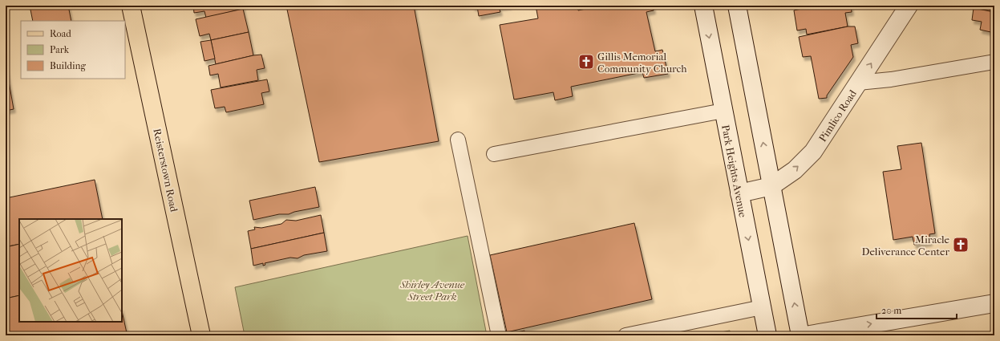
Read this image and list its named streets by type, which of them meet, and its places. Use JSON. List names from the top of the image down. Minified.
{"streets":{"main road":["Pimlico Road","Reisterstown Road","Park Heights Avenue"]},"crossings":[["Pimlico Road","Park Heights Avenue"]],"one_way":["Pimlico Road"],"parks":["Shirley Avenue Street Park"],"places":{"church":["Gillis Memorial Community Church","Miracle Deliverance Center"]},"legend":["Road","Park","Building"],"scale_bar":"20 m"}
